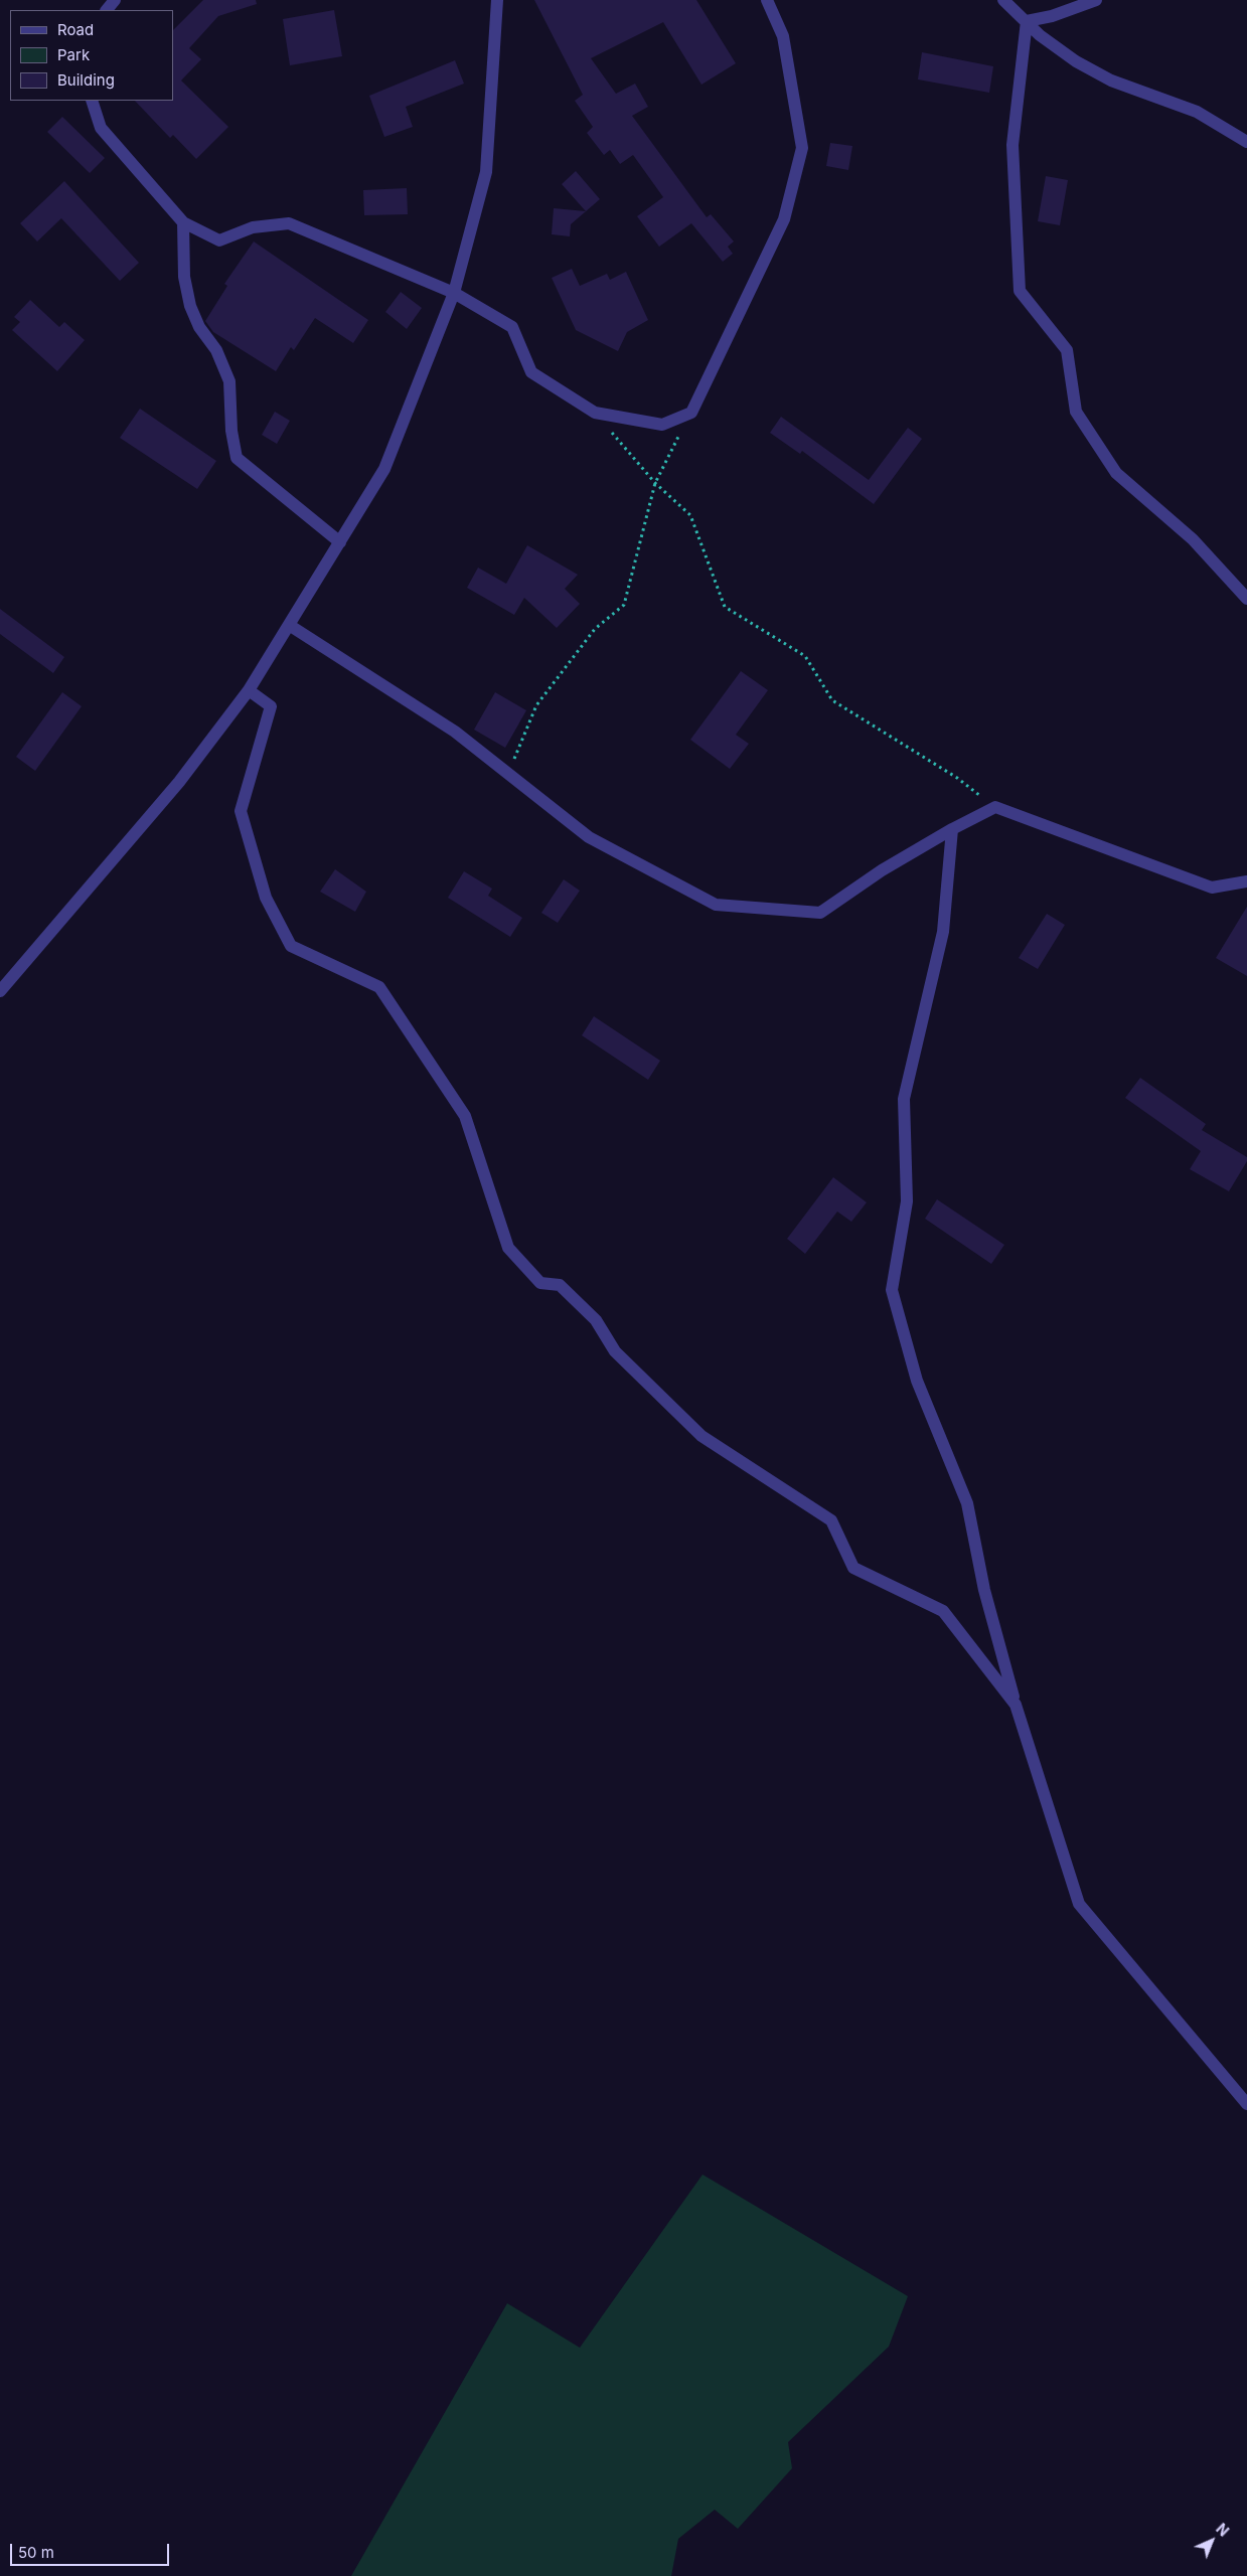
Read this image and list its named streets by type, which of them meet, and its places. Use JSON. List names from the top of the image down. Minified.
{"legend":["Road","Park","Building"],"scale_bar":"50 m","north":"top right"}
